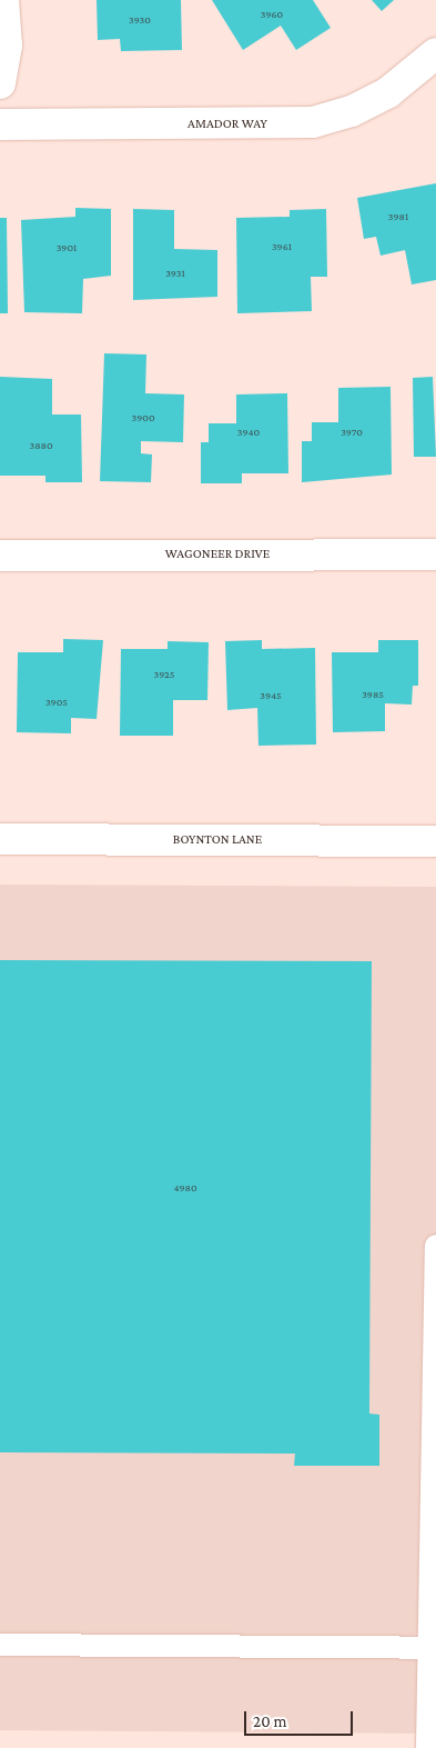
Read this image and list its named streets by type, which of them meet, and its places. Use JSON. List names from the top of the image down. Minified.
{"streets":{"street":["AMADOR WAY","WAGONEER DRIVE","BOYNTON LANE"]},"house_numbers":["3960","3930","3981","3961","3901","3931","3900","3940","3970","3880","3925","3985","3945","3905","4980"],"scale_bar":"20 m"}
